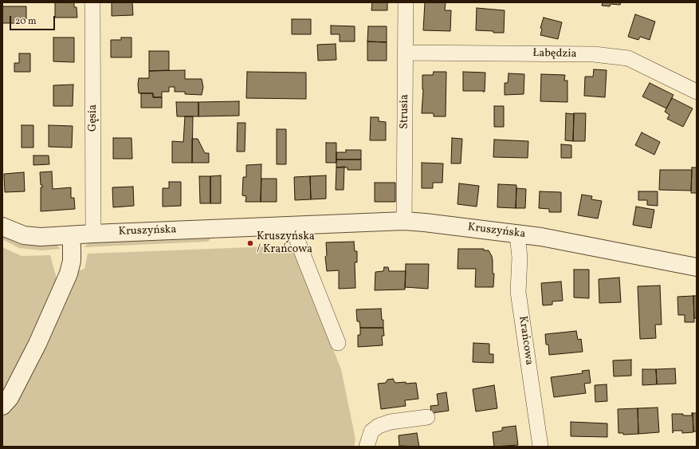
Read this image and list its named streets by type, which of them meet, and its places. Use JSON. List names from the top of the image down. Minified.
{"streets":{"street":["Łabędzia","Strusia","Gęsia","Kruszyńska","Krańcowa"]},"crossings":[["Łabędzia","Strusia"],["Strusia","Kruszyńska"],["Gęsia","Kruszyńska"],["Kruszyńska","Krańcowa"]],"places":["Kruszyńska / Krańcowa"],"scale_bar":"20 m"}
